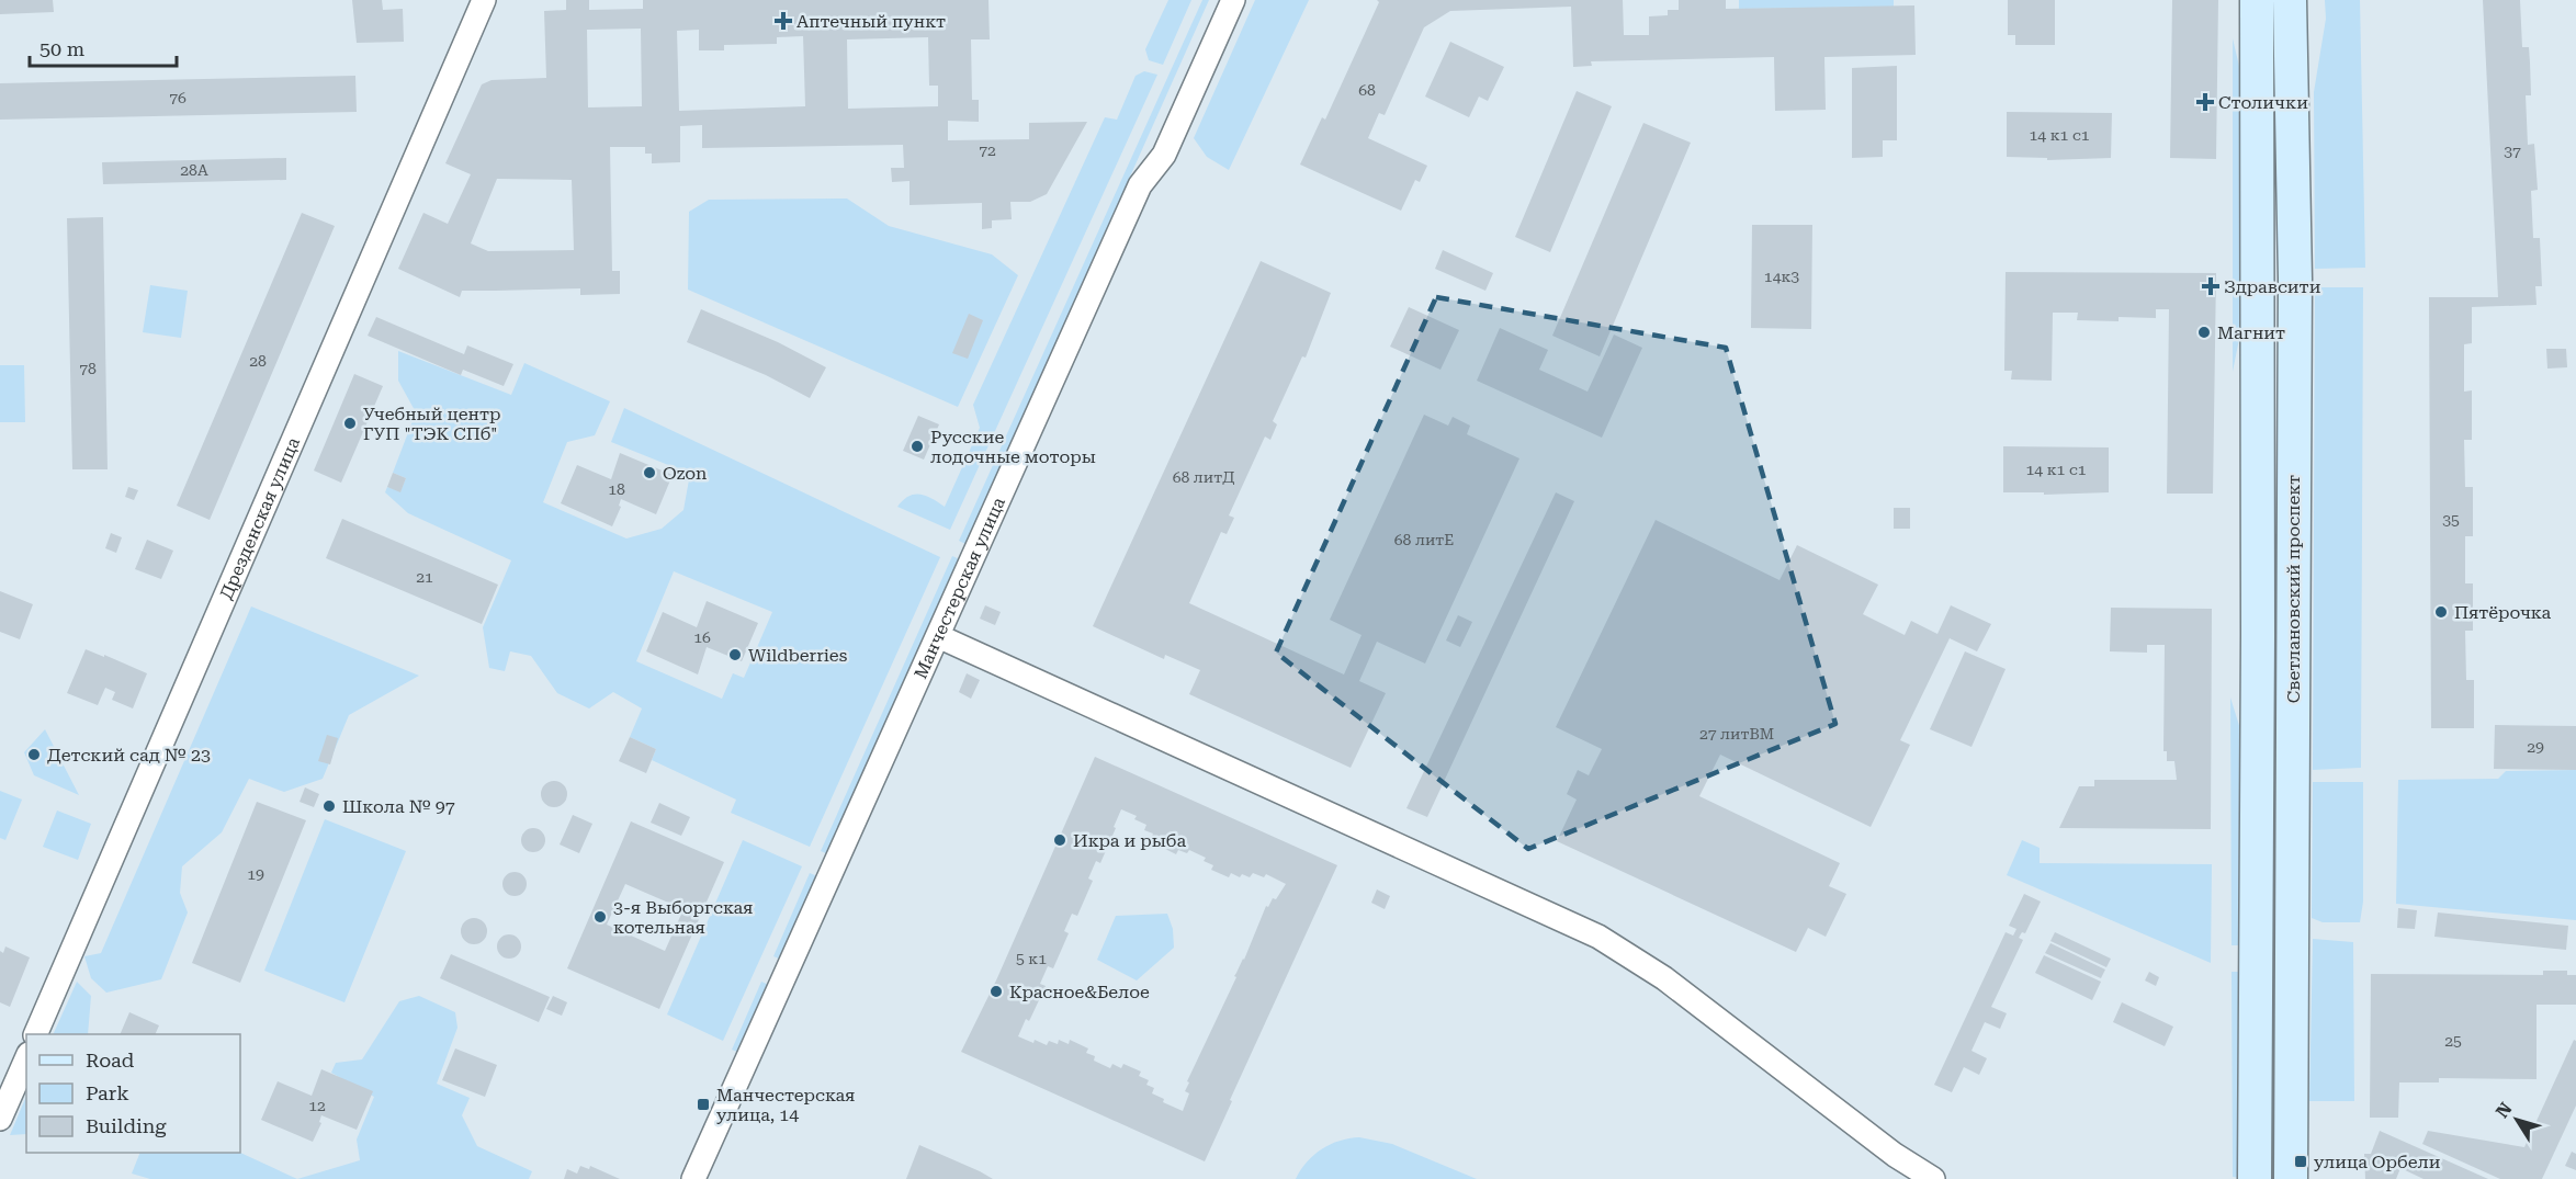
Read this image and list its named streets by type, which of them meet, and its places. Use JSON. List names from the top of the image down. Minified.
{"streets":{"main road":["Светлановский проспект"],"street":["Дрезденская улица","Манчестерская улица"]},"places":{"health":["Аптечный пункт","Столички","Здравсити"],"other":["Магнит","Учебный центр ГУП \"ТЭК СПб\"","Русские лодочные моторы","Ozon","Пятёрочка","Wildberries","Детский сад № 23","Школа № 97","Икра и рыба","3-я Выборгская котельная","Красное&Белое"],"transit":["Манчестерская улица, 14","улица Орбели"]},"house_numbers":["68","76","14 к1 с1","72","37","28А","14к3","28","78","14 к1 с1","68 литД","18","35","68 литЕ","21","16","27 литВМ","29","19","5 к1","25","12"],"legend":["Road","Park","Building"],"scale_bar":"50 m","north":"top left"}
